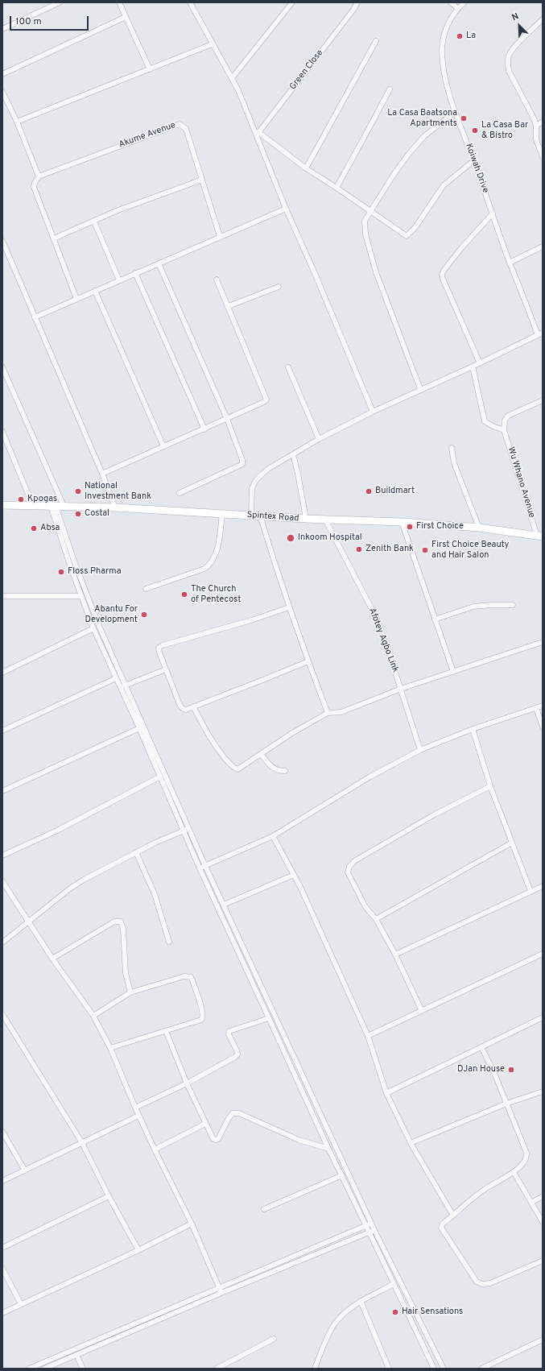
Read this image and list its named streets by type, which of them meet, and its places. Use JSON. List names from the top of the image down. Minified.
{"streets":{"main road":["Spintex Road"],"street":["Green Close","Akume Avenue","Koiwah Drive","Wu Whano Avenue","Afotey Agbo Link"]},"crossings":[["Wu Whano Avenue","Spintex Road"],["Spintex Road","Afotey Agbo Link"]],"places":["La","La Casa Baatsona Apartments","La Casa Bar & Bistro","National Investment Bank","Buildmart","Kpogas","Costal","First Choice","Absa","Inkoom Hospital","Zenith Bank","First Choice Beauty and Hair Salon","Floss Pharma","The Church of Pentecost","Abantu For Development","DJan House","Hair Sensations"],"scale_bar":"100 m","north":"top left"}
